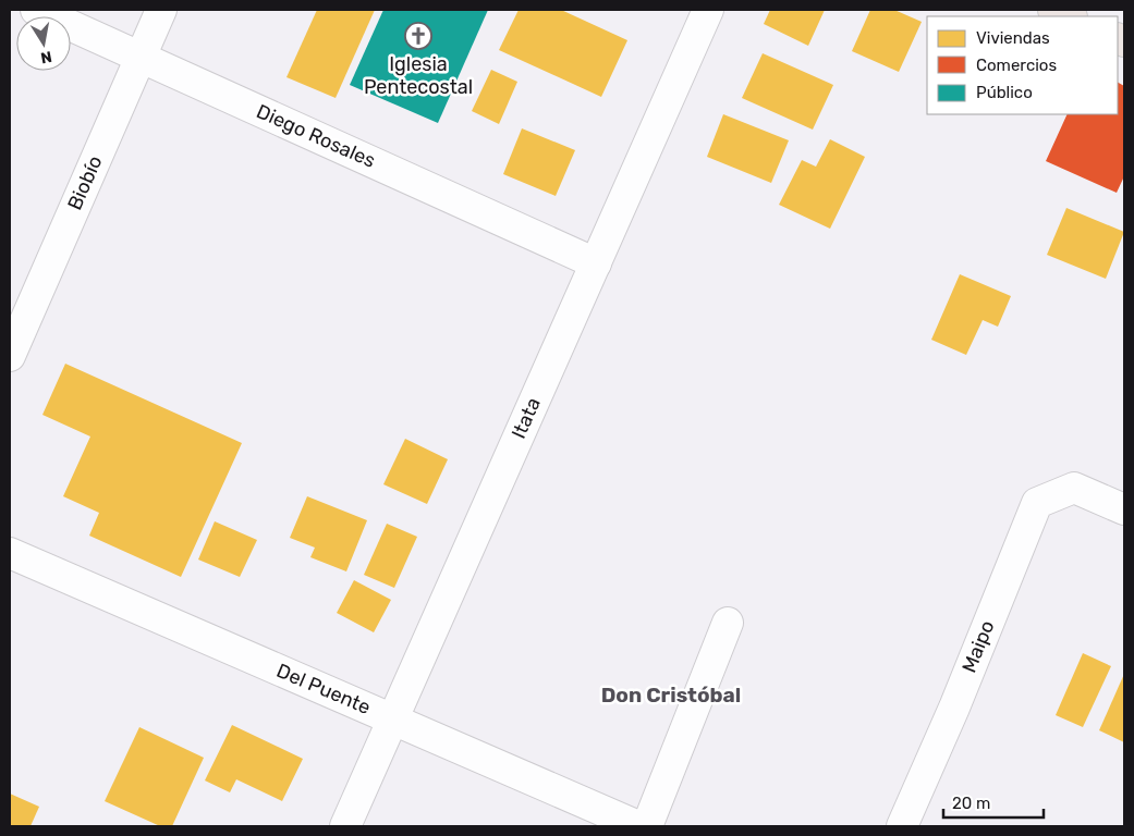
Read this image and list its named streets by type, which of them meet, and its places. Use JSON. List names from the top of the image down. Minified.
{"streets":{"street":["Diego Rosales","Biobío","Itata","Maipo","Del Puente"]},"crossings":[["Diego Rosales","Biobío"],["Diego Rosales","Itata"],["Itata","Del Puente"]],"districts":["Don Cristóbal"],"places":{"church":["Iglesia Pentecostal"]},"legend":["Viviendas","Comercios","Público"],"scale_bar":"20 m","north":"bottom"}
